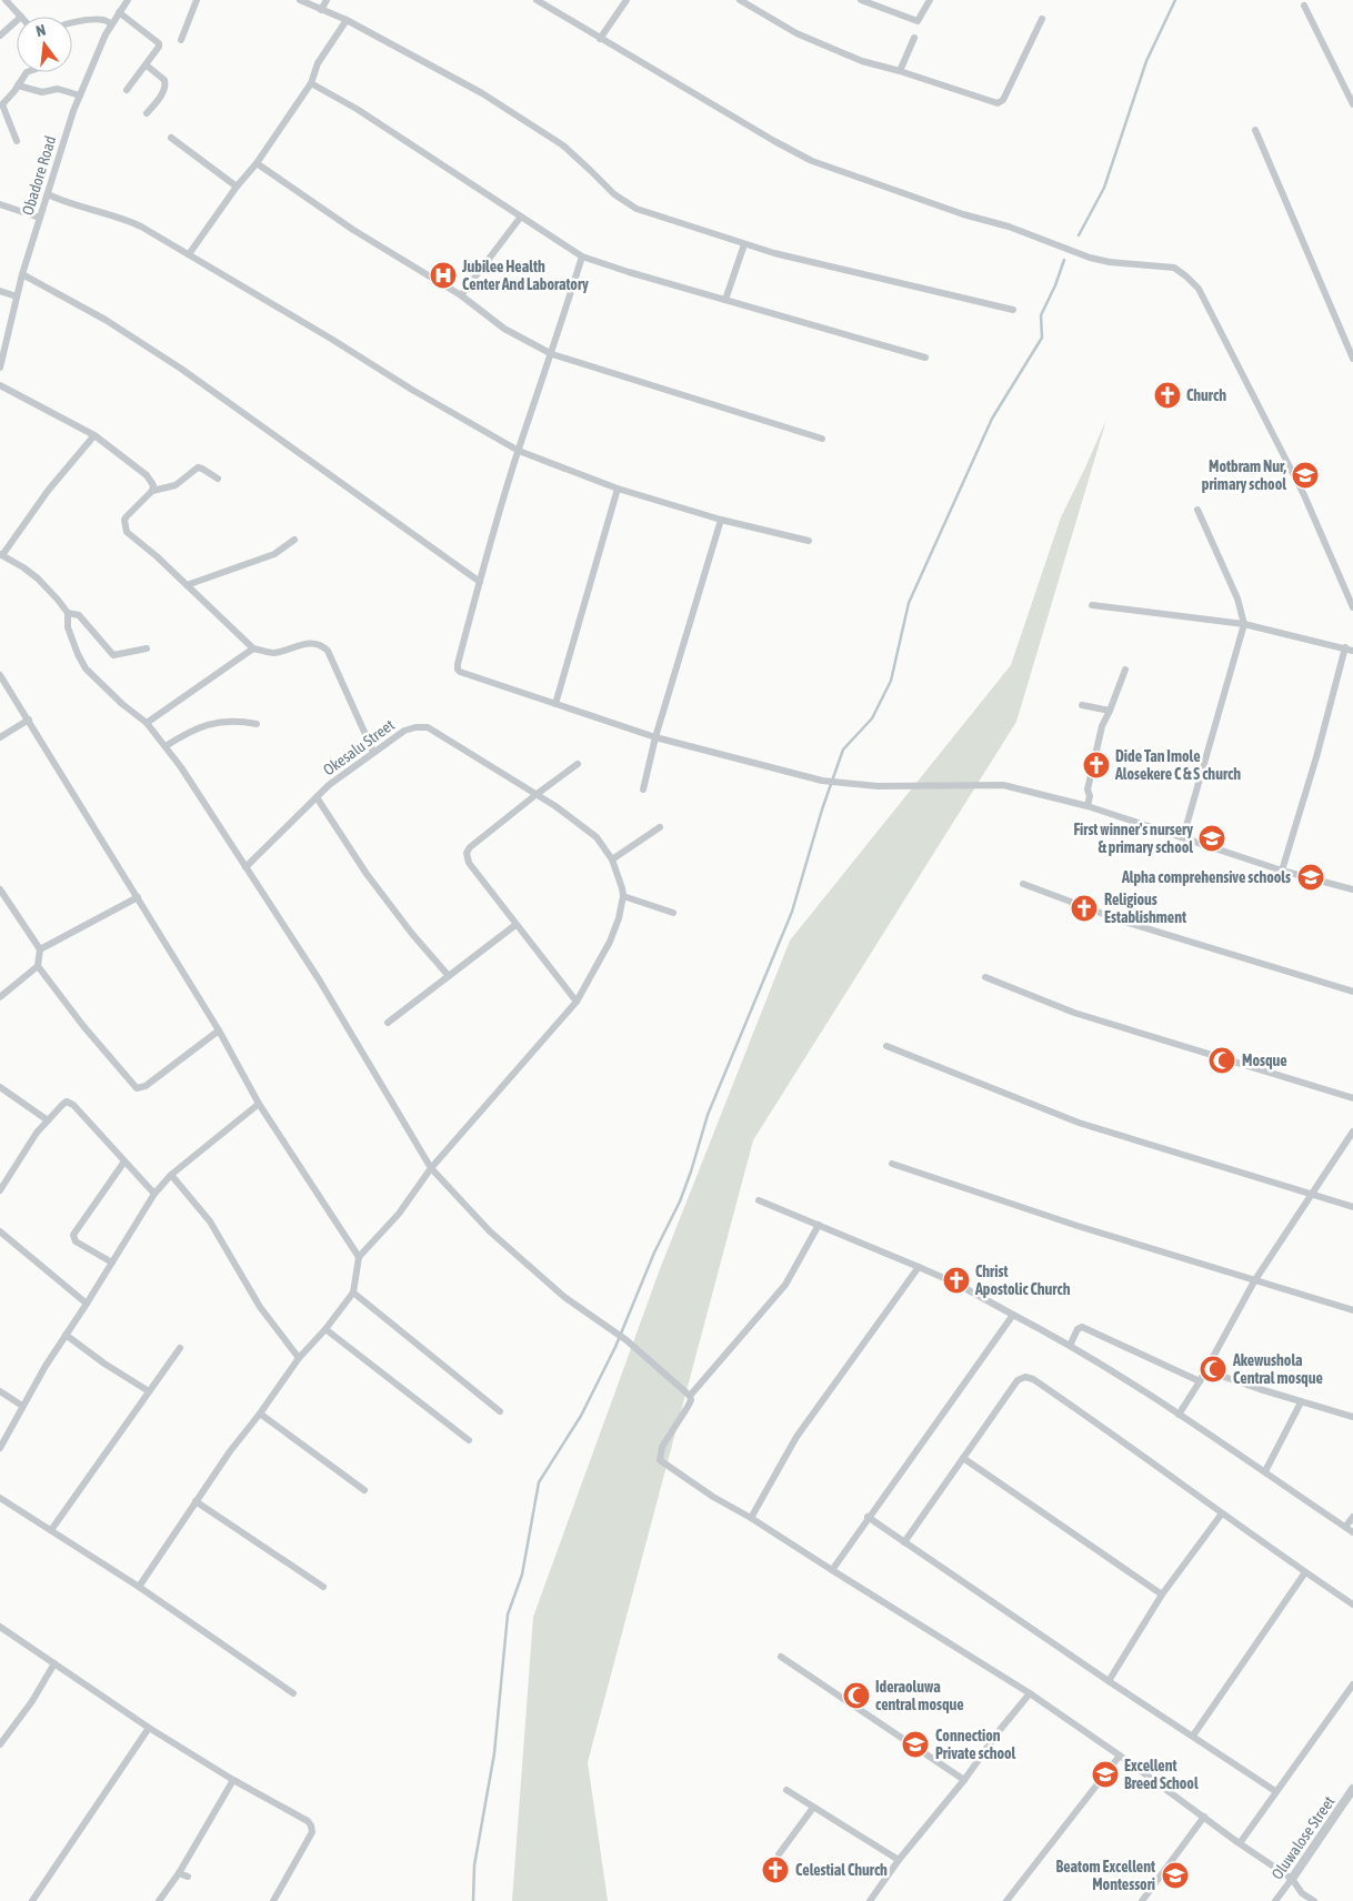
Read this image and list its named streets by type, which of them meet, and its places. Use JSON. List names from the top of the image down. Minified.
{"streets":{"street":["Obadore Road","Okesalu Street","Oluwalose Street"]},"places":{"hospital":["Jubilee Health Center And Laboratory"],"church":["Church","Dide Tan Imole Alosekere C & S church","Religious Establishment","Christ Apostolic Church","Celestial Church"],"school or university":["Motbram Nur, primary school","First winner's nursery & primary school","Alpha comprehensive schools","Connection Private school","Excellent Breed School","Beatom Excellent Montessori"],"mosque":["Mosque","Akewushola Central mosque","Ideraoluwa central mosque"]},"north":"top"}
